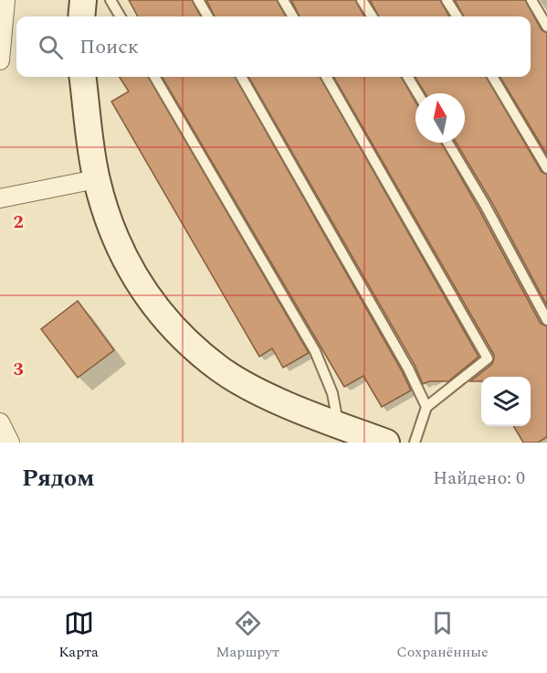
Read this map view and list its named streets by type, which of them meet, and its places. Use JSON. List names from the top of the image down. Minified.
{"north":"top","page":{"search":"Поиск","heading":["Рядом","Найдено: 0"],"nav":["Карта","Маршрут","Сохранённые"]},"grid":{"rows":["2","3"]}}
